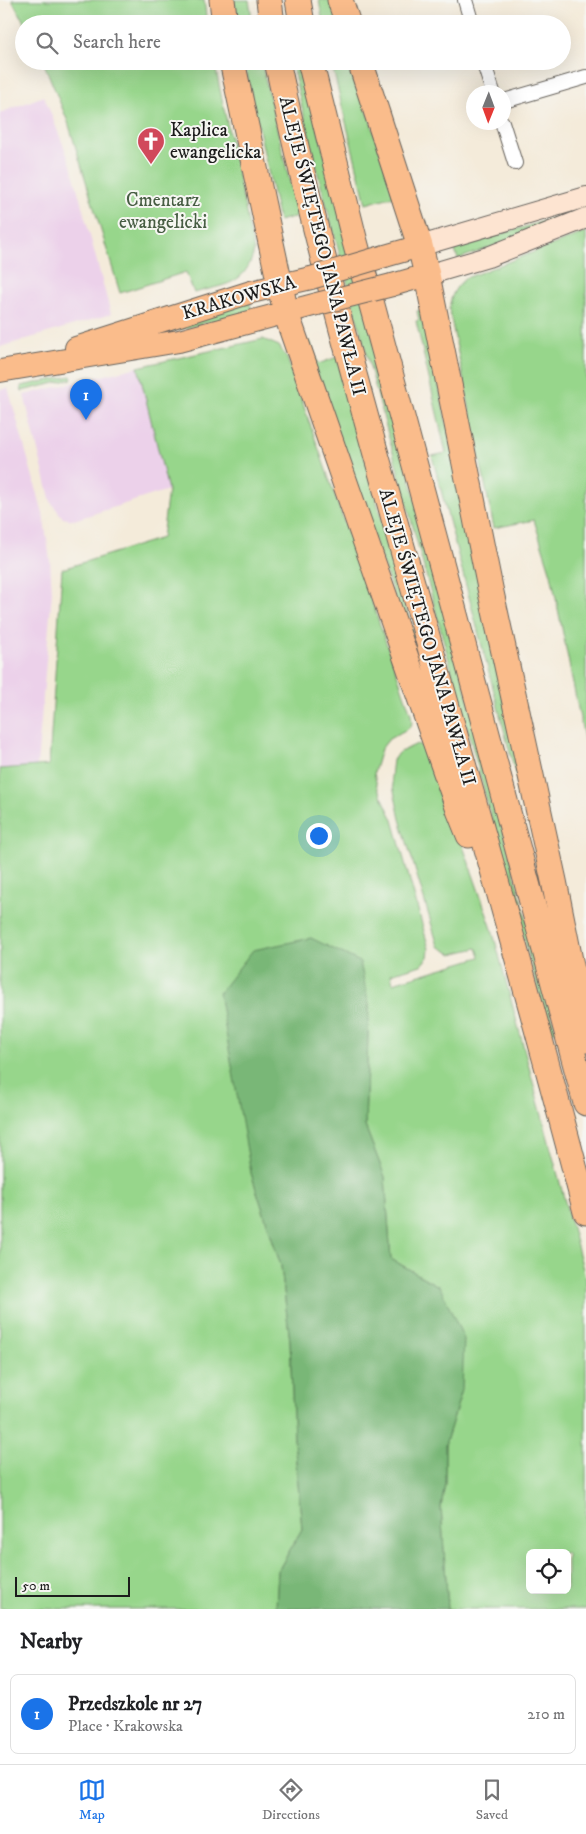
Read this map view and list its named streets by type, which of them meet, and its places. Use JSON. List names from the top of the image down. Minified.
{"streets":{"highway":["ALEJE ŚWIĘTEGO JANA PAWŁA II"],"main road":["KRAKOWSKA"]},"parks":["Cmentarz ewangelicki"],"places":{"church":["Kaplica ewangelicka"]},"scale_bar":"50 m","north":"bottom","page":{"search":"Search here","pins":"1","scale":"50 m","heading":"Nearby","list":[{"mark":"1","name":"Przedszkole nr 27","note":"Place · Krakowska","value":"210 m"}],"nav":["Map","Directions","Saved"]}}
